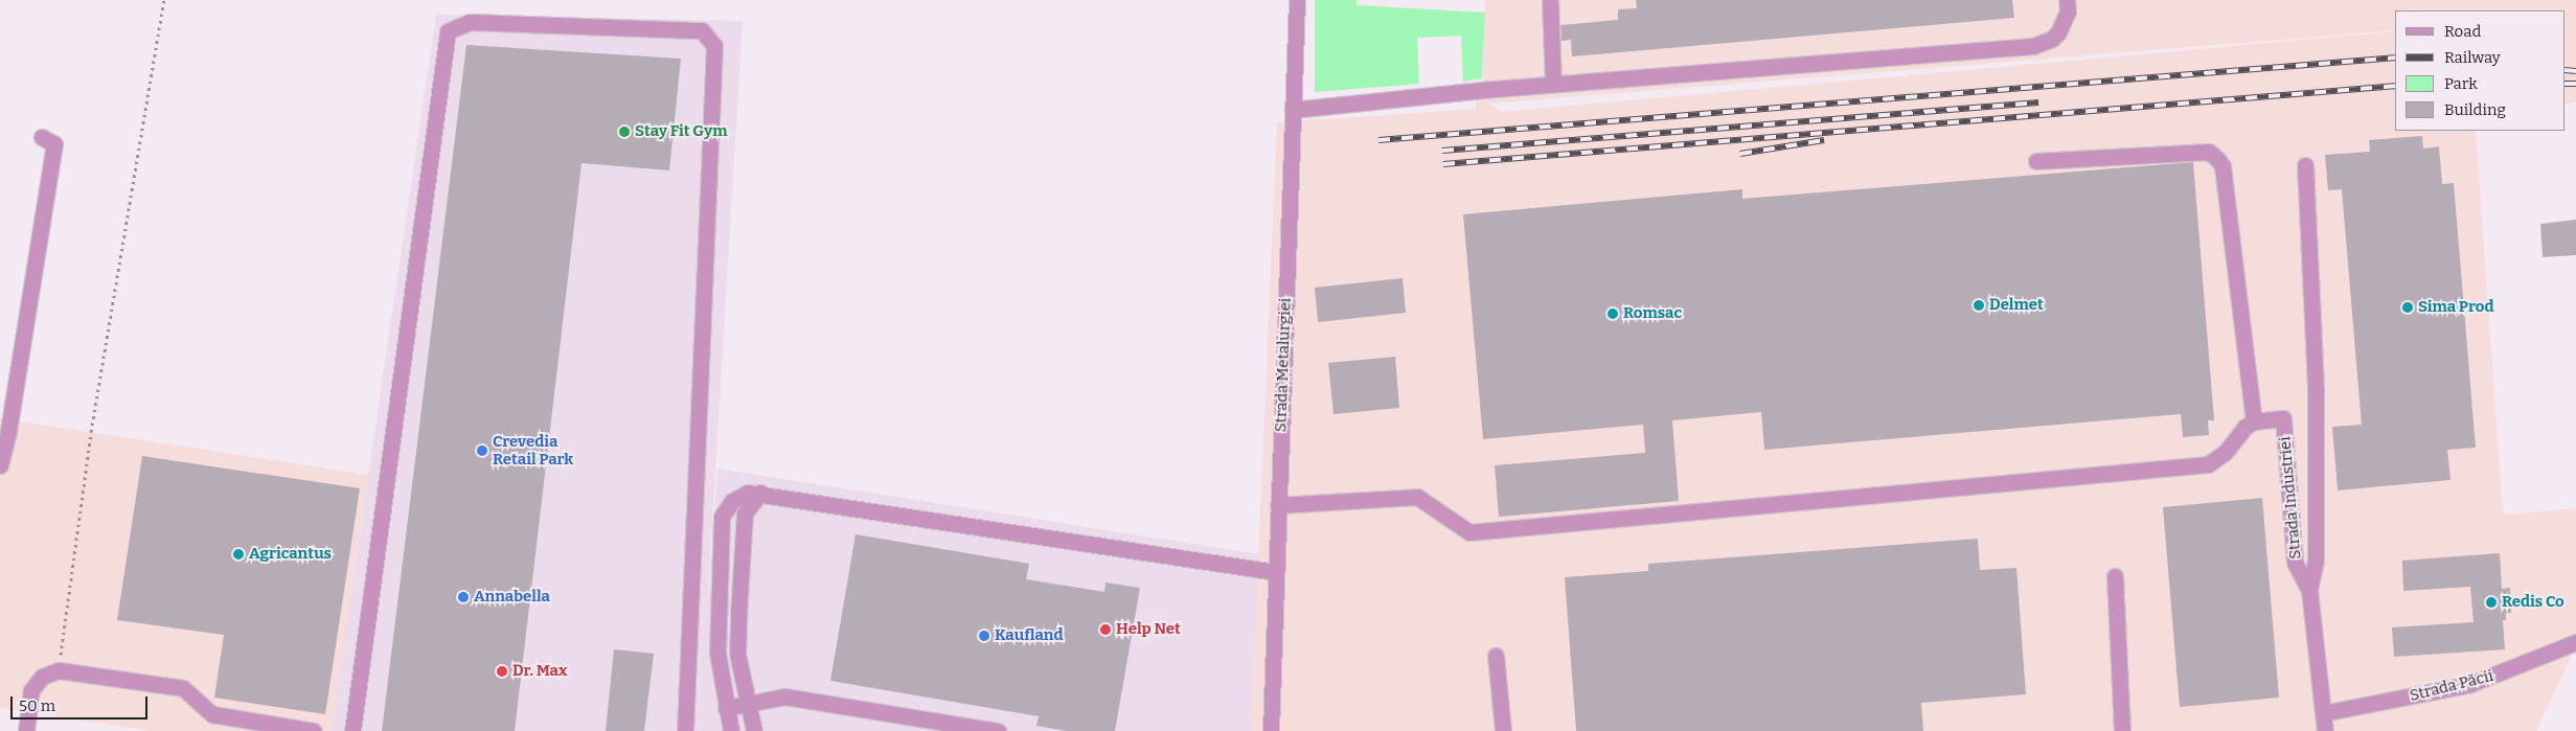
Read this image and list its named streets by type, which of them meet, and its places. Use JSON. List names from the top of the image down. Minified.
{"streets":{"street":["Strada Metalurgiei","Strada Industriei","Strada Păcii"]},"crossings":[["Strada Industriei","Strada Păcii"]],"places":["Stay Fit Gym","Delmet","Sima Prod","Romsac","Crevedia Retail Park","Agricantus","Annabella","Redis Co","Help Net","Kaufland","Dr. Max"],"legend":["Road","Railway","Park","Building"],"scale_bar":"50 m"}
